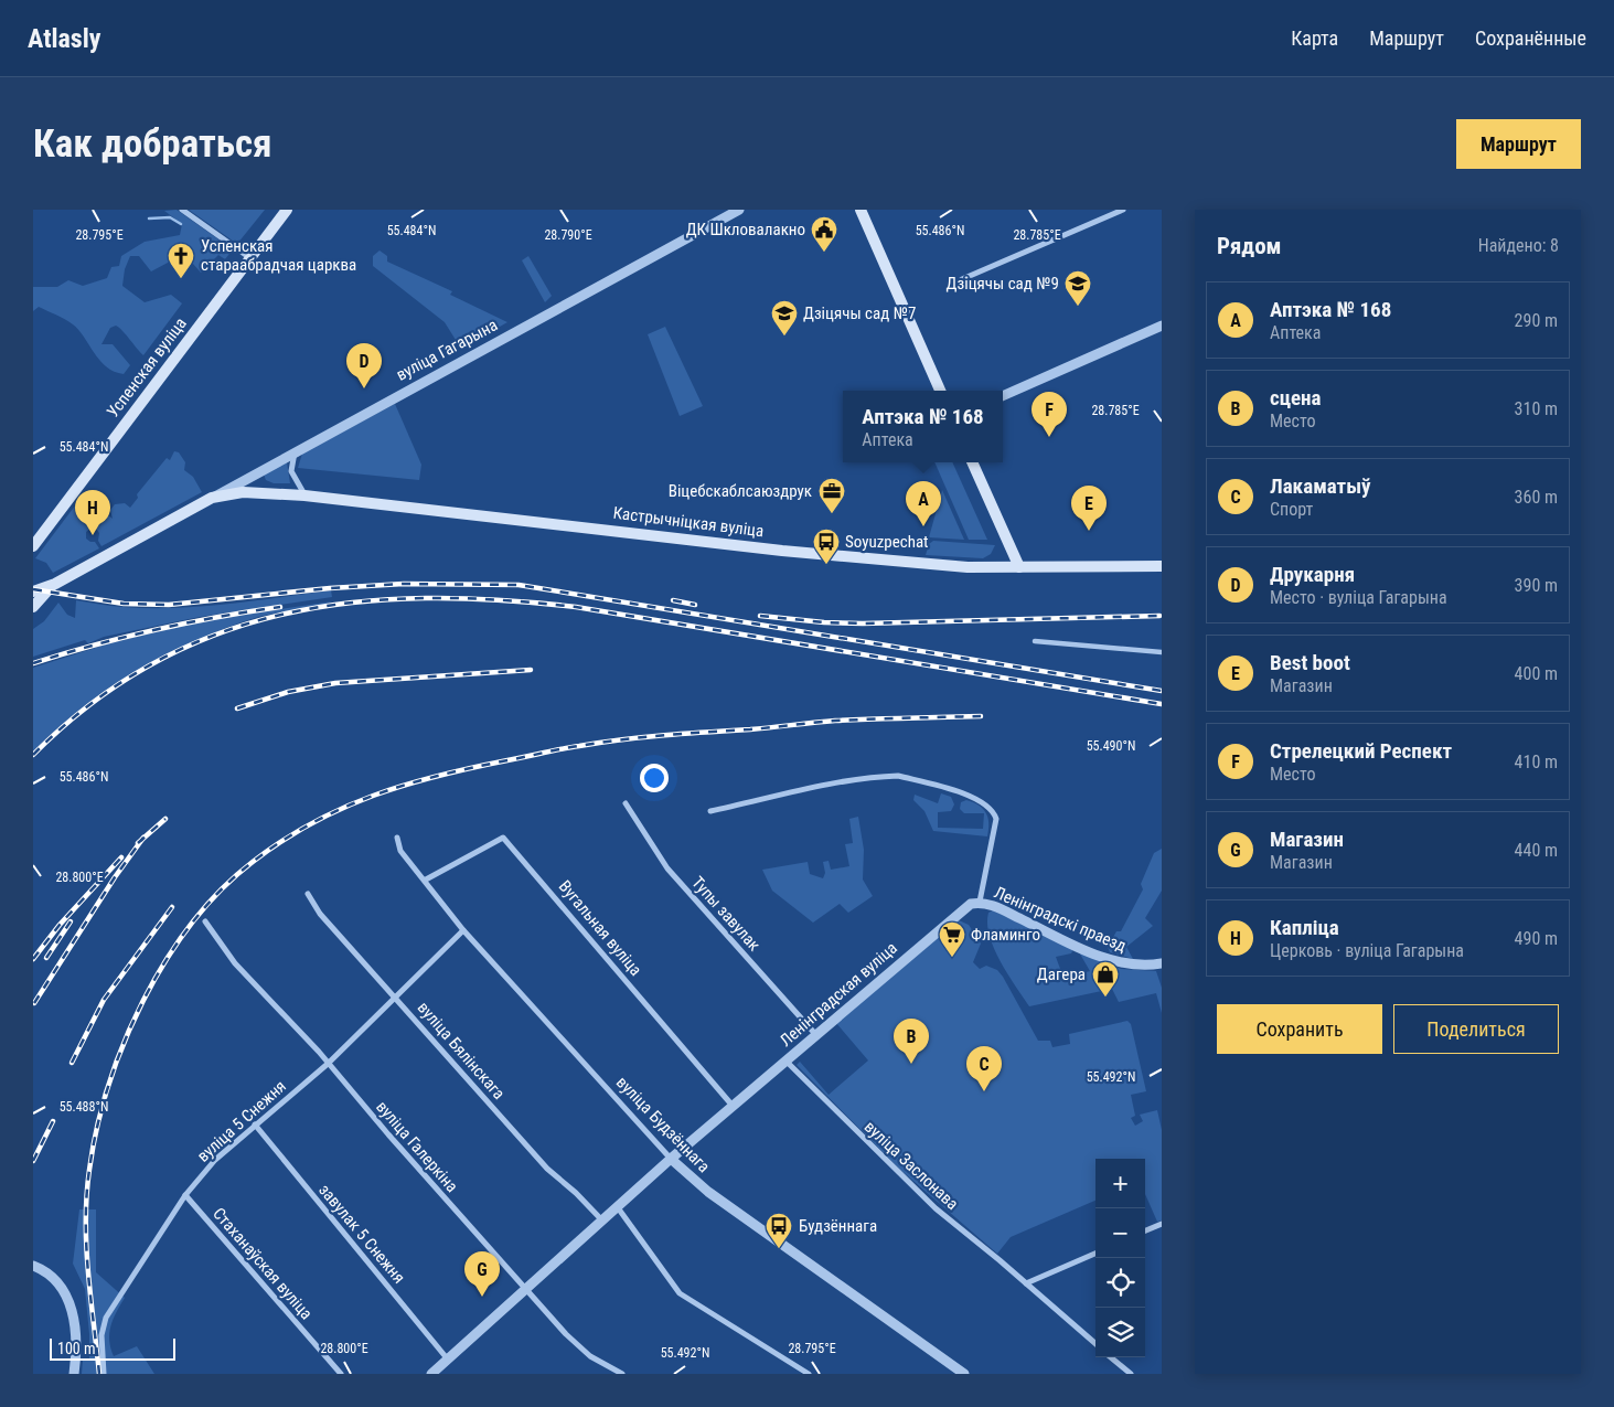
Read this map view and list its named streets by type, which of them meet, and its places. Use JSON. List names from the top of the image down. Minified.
{"streets":{"main road":["вуліца Гагарына","Успенская вуліца","Кастрычніцкая вуліца"],"street":["Тупы завулак","Ленінградскі праезд","Вугальная вуліца","Ленінградская вуліца","вуліца Бялінскага","вуліца 5 Снежня","вуліца Будзённага","вуліца Галеркіна","вуліца Заслонава","завулак 5 Снежня","Стаханаўская вуліца"]},"crossings":[["вуліца Гагарына","Кастрычніцкая вуліца"],["Тупы завулак","Ленінградская вуліца"],["Ленінградскі праезд","Ленінградская вуліца"],["Вугальная вуліца","Ленінградская вуліца"],["Вугальная вуліца","вуліца Будзённага"],["Ленінградская вуліца","вуліца Бялінскага"],["Ленінградская вуліца","вуліца Будзённага"],["Ленінградская вуліца","вуліца Галеркіна"],["Ленінградская вуліца","вуліца Заслонава"],["Ленінградская вуліца","завулак 5 Снежня"],["вуліца Бялінскага","вуліца 5 Снежня"],["вуліца 5 Снежня","вуліца Будзённага"],["вуліца 5 Снежня","вуліца Галеркіна"],["вуліца 5 Снежня","завулак 5 Снежня"],["вуліца 5 Снежня","Стаханаўская вуліца"]],"places":{"public building":["ДК Шкловалакно"],"church":["Успенская стараабрадчая царква"],"school or university":["Дзіцячы сад №9","Дзіцячы сад №7"],"office":["Віцебскаблсаюздрук"],"bus stop":["Soyuzpechat","Будзённага"],"supermarket":["Фламинго"],"shop":["Дагера"]},"scale_bar":"100 m","page":{"header":"Atlasly","nav":["Карта","Маршрут","Сохранённые"],"buttons":["Маршрут",["Сохранить","Поделиться"]],"title":"Как добраться","heading":["Рядом","Найдено: 8"],"list":[{"mark":"A","name":"Аптэка № 168","note":"Аптека","value":"290 m"},{"mark":"B","name":"сцена","note":"Место","value":"310 m"},{"mark":"C","name":"Лакаматыў","note":"Спорт","value":"360 m"},{"mark":"D","name":"Друкарня","note":"Место · вуліца Гагарына","value":"390 m"},{"mark":"E","name":"Best boot","note":"Магазин","value":"400 m"},{"mark":"F","name":"Стрелецкий Респект","note":"Место","value":"410 m"},{"mark":"G","name":"Магазин","note":"Магазин","value":"440 m"},{"mark":"H","name":"Капліца","note":"Церковь · вуліца Гагарына","value":"490 m"}],"pins":["D","F","A","E","H","B","C","G"],"popup":["Аптэка № 168","Аптека"],"map_buttons":["+","−"],"scale":"100 m"},"coordinates":["55.484°N","55.486°N","28.785°E","28.795°E","28.790°E","55.490°N","28.800°E","55.492°N","55.488°N"]}
